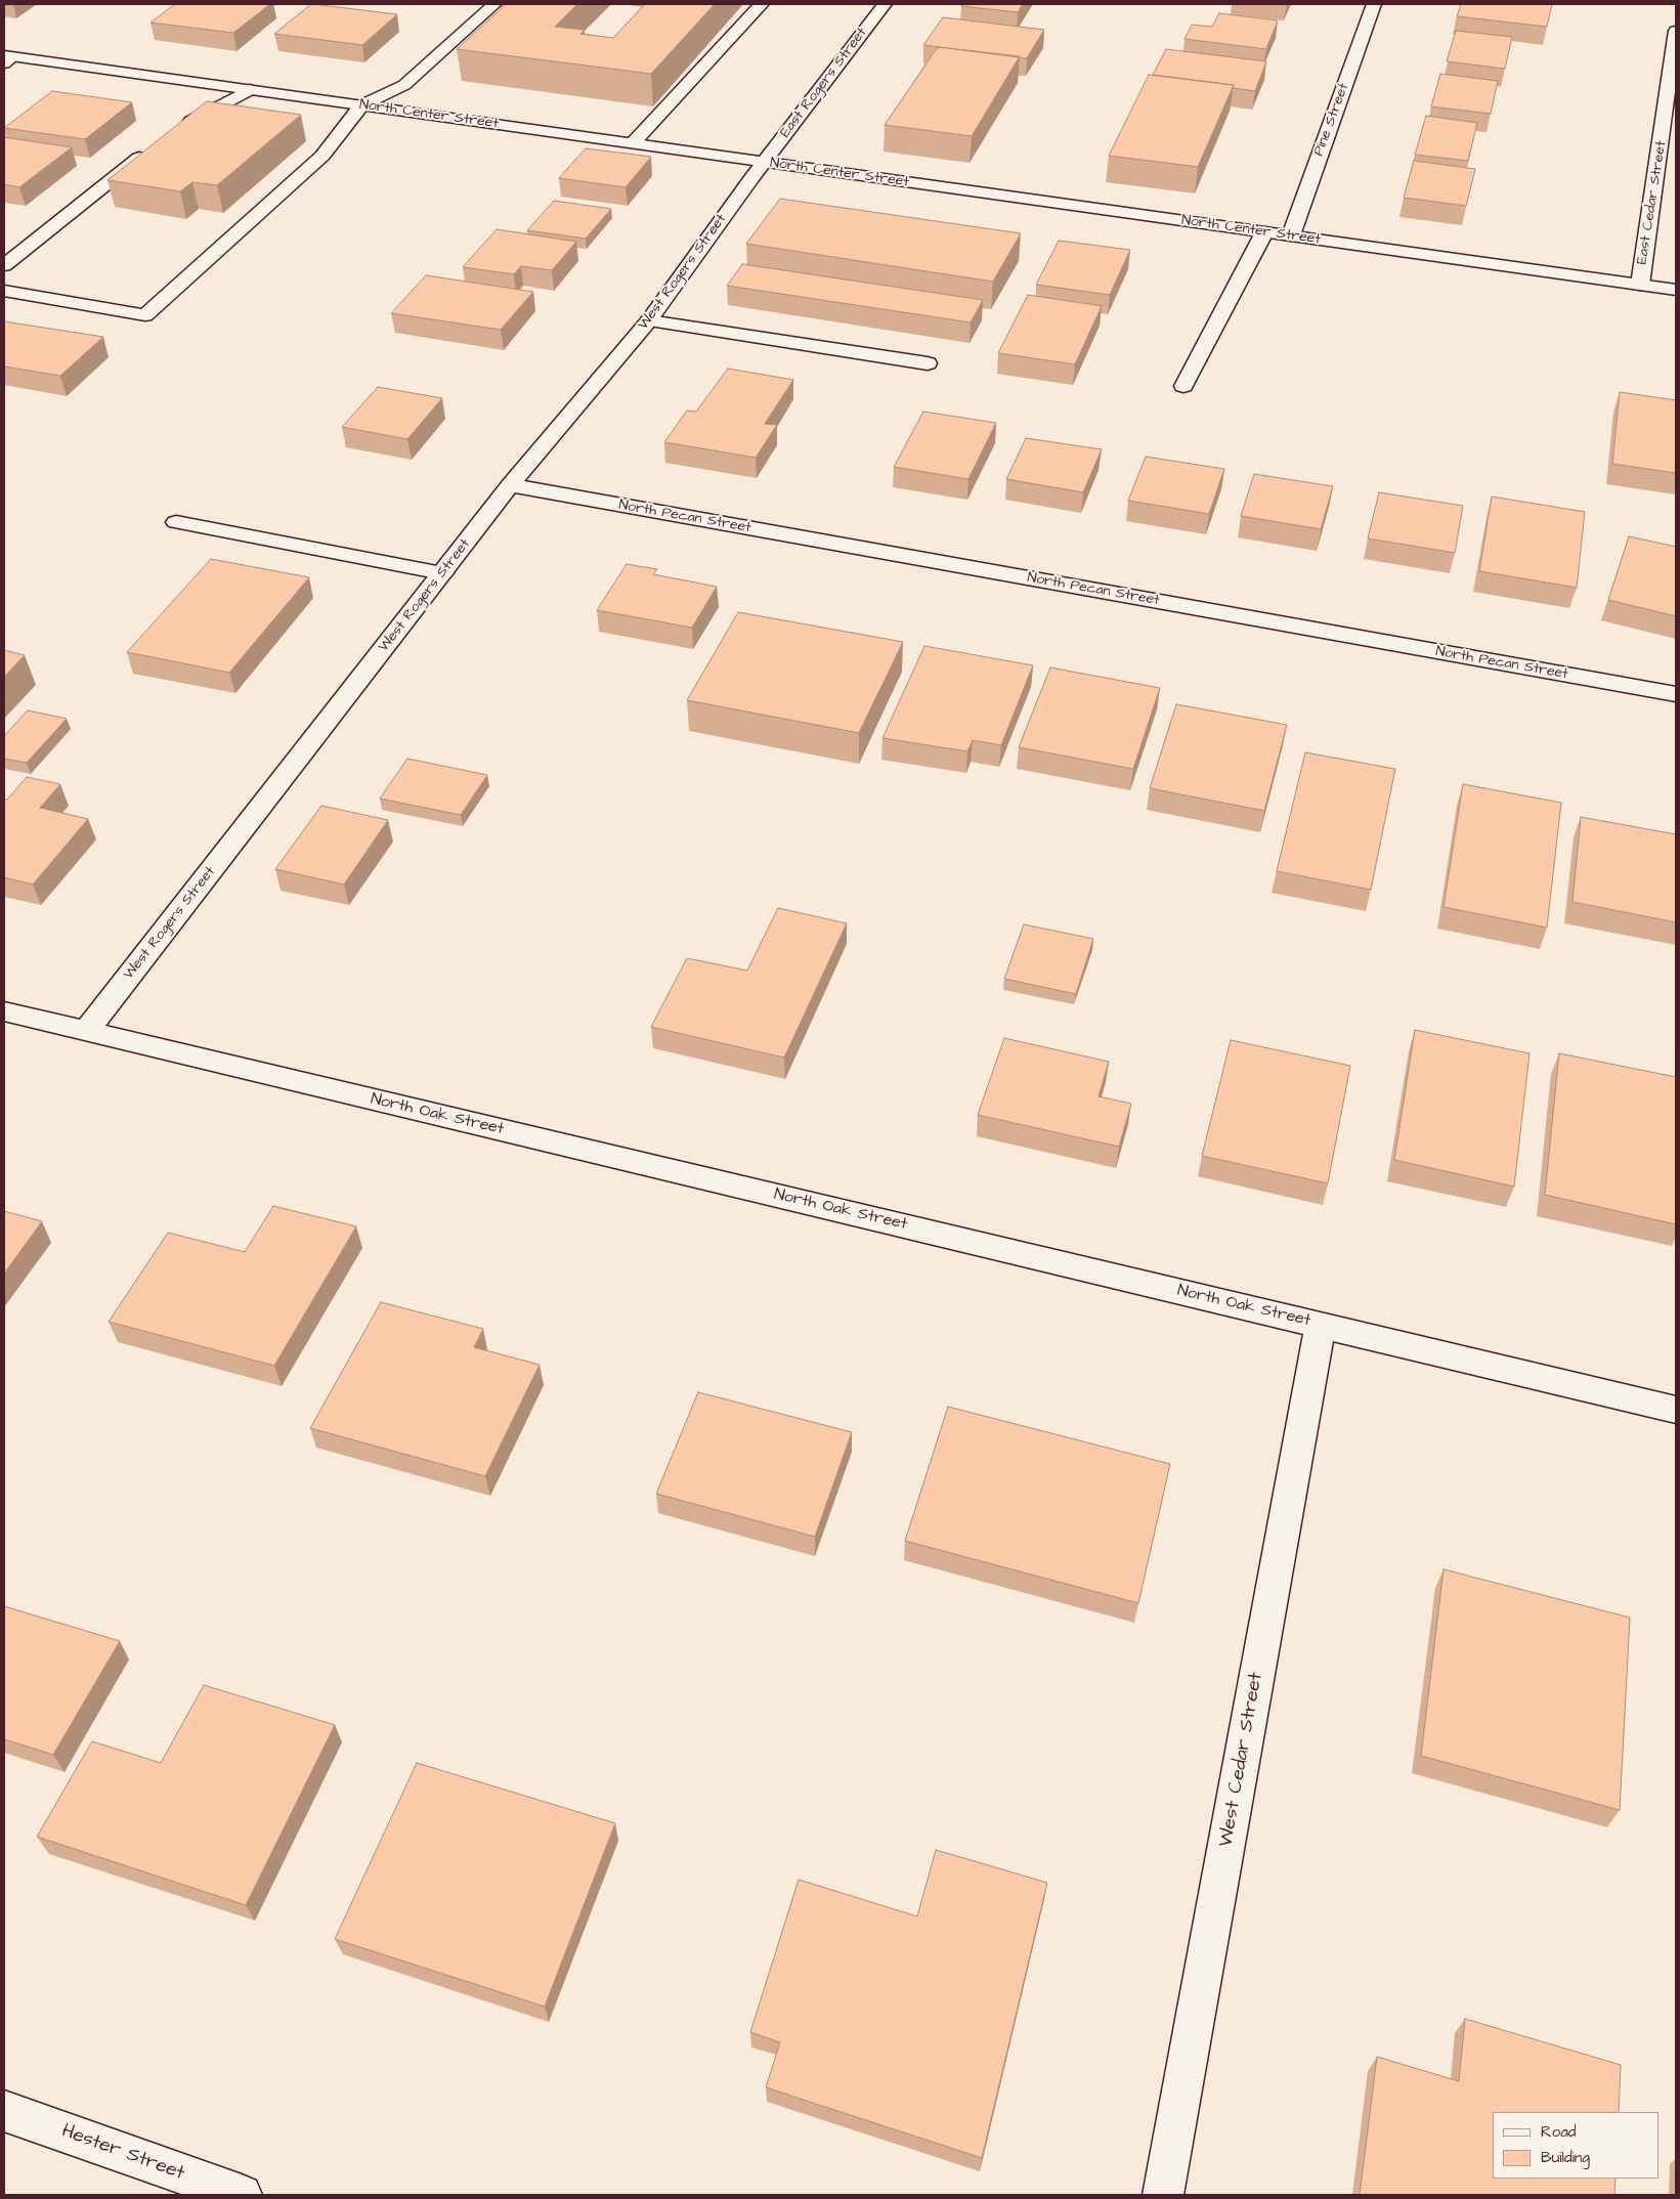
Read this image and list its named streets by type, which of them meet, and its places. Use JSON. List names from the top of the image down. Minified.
{"streets":{"street":["East Rogers Street","North Center Street","Pine Street","East Cedar Street","West Rogers Street","North Pecan Street","North Oak Street","West Cedar Street","Hester Street"]},"crossings":[["East Rogers Street","North Center Street"],["East Rogers Street","West Rogers Street"],["North Center Street","Pine Street"],["North Center Street","East Cedar Street"],["North Center Street","West Rogers Street"],["West Rogers Street","North Pecan Street"],["West Rogers Street","North Oak Street"],["North Oak Street","West Cedar Street"]],"legend":["Road","Building"]}
